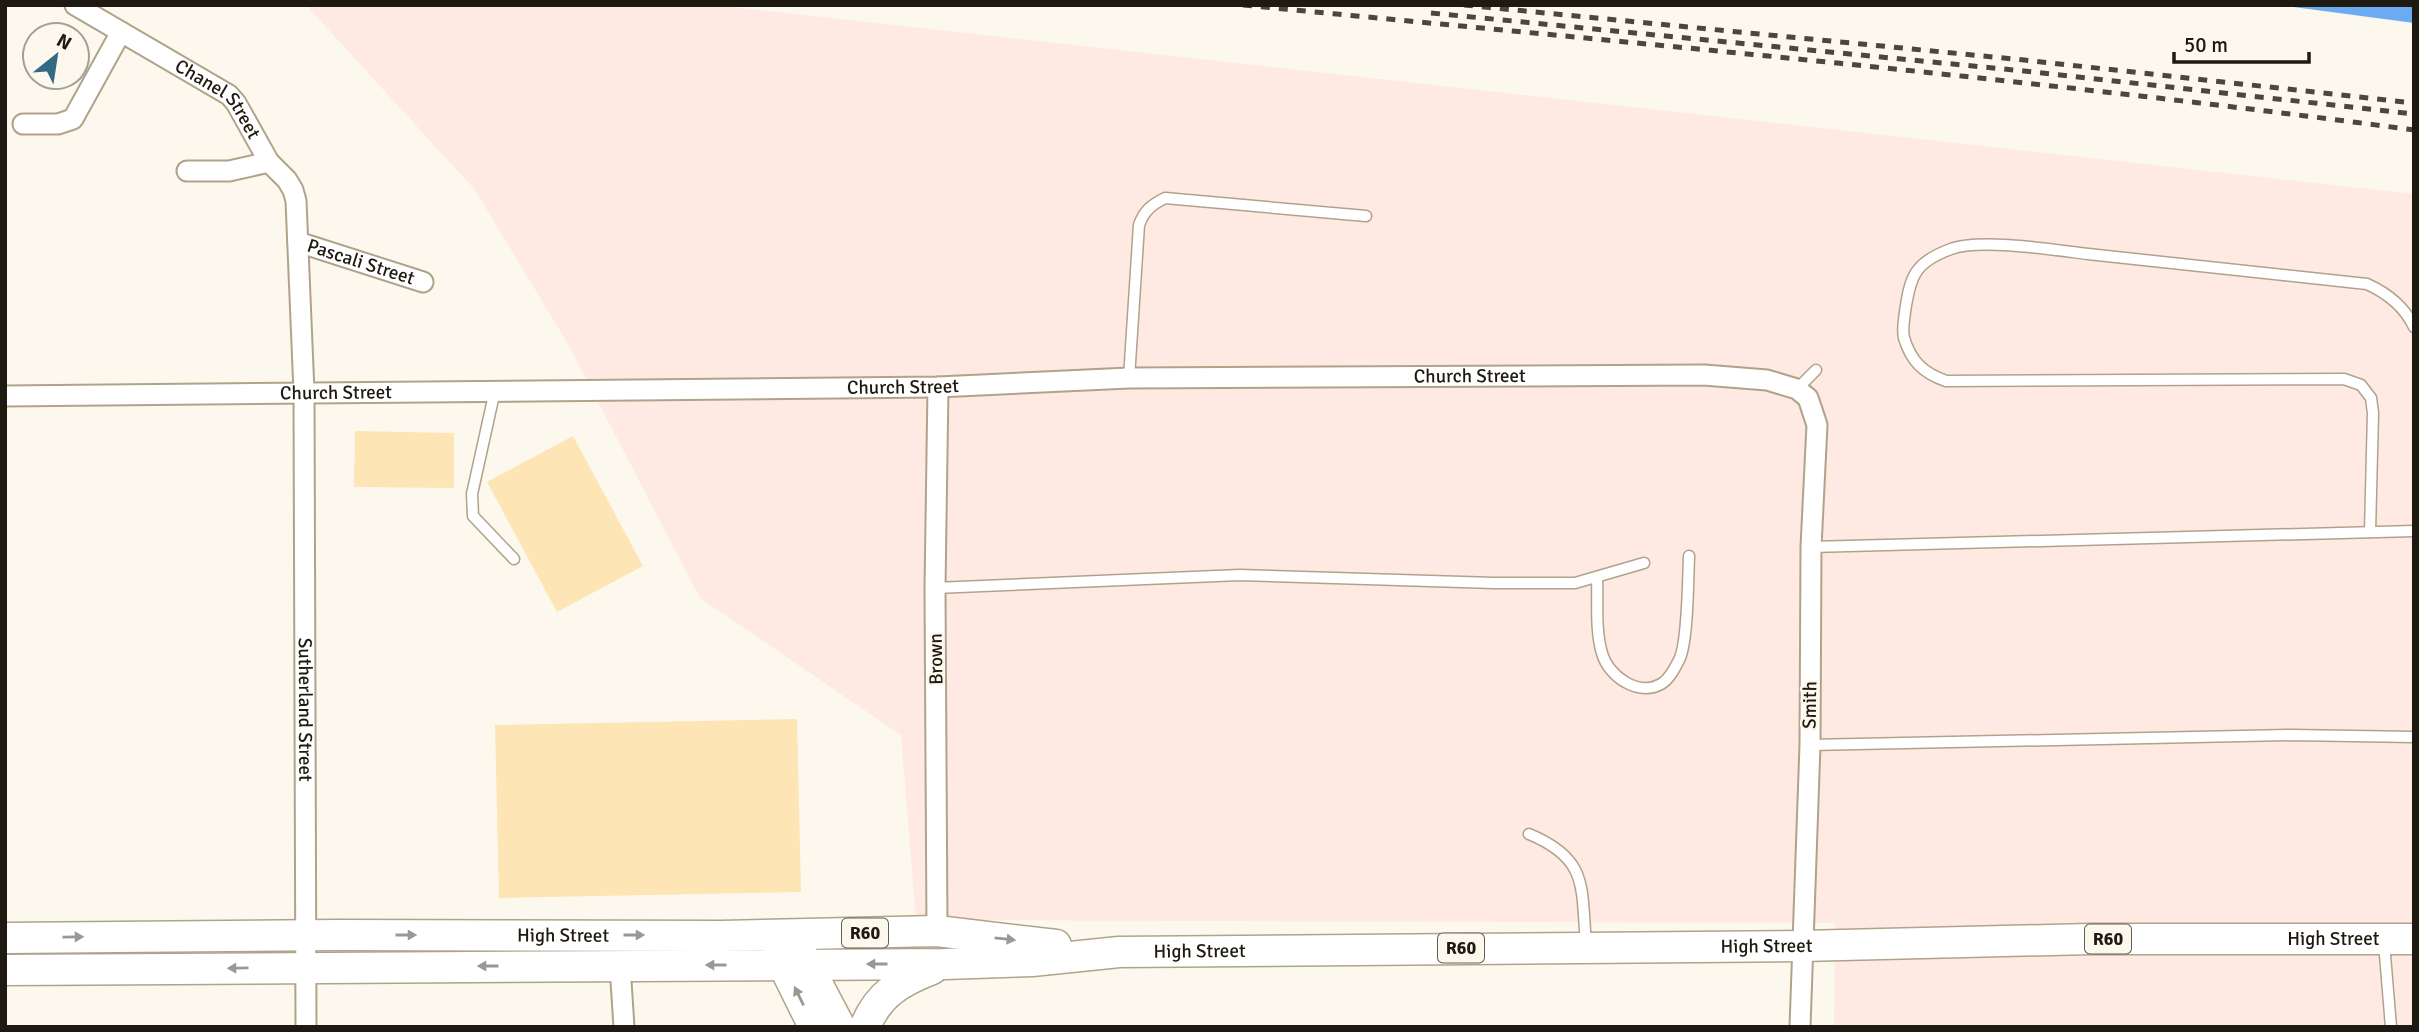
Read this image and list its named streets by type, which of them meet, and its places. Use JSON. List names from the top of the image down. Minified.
{"streets":{"main road":["R60","High Street"],"street":["Chanel Street","Pascali Street","Church Street","Brown","Smith","Sutherland Street"]},"crossings":[["Chanel Street","Pascali Street"],["Chanel Street","Church Street"],["Chanel Street","Sutherland Street"],["Church Street","Brown"],["Church Street","Smith"],["Church Street","Sutherland Street"],["Brown","High Street"],["Smith","High Street"],["Sutherland Street","High Street"]],"scale_bar":"50 m","north":"top right"}
